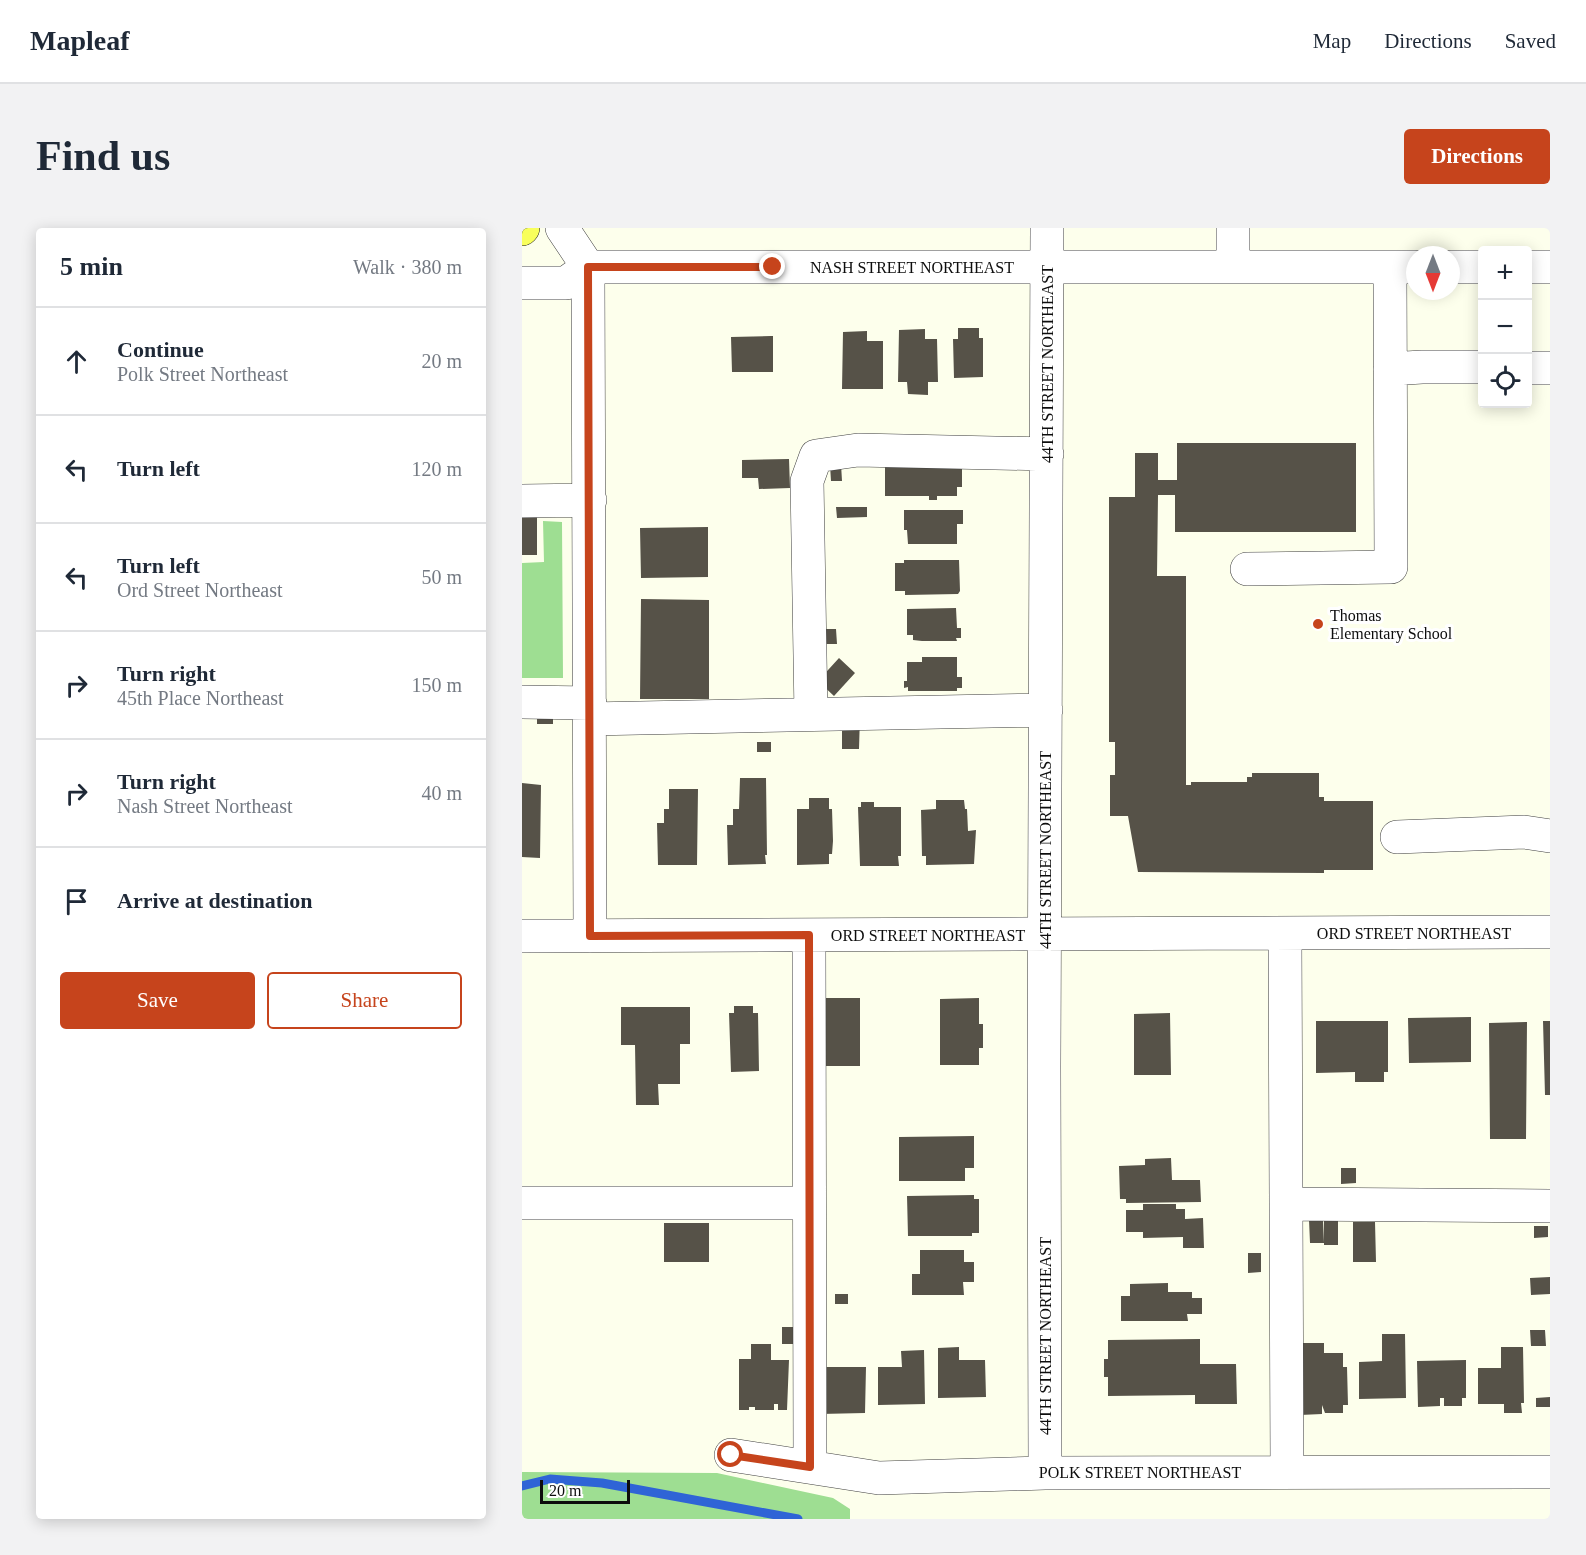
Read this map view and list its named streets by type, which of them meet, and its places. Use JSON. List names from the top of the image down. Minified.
{"streets":{"street":["NASH STREET NORTHEAST","44TH STREET NORTHEAST","ORD STREET NORTHEAST","POLK STREET NORTHEAST"]},"crossings":[["NASH STREET NORTHEAST","44TH STREET NORTHEAST"],["44TH STREET NORTHEAST","ORD STREET NORTHEAST"],["44TH STREET NORTHEAST","POLK STREET NORTHEAST"]],"places":["Thomas Elementary School"],"scale_bar":"20 m","north":"bottom","page":{"header":"Mapleaf","nav":["Map","Directions","Saved"],"buttons":["Directions",["Save","Share"]],"title":"Find us","heading":["5 min","Walk · 380 m"],"map_buttons":["+","−"],"list":[["Continue","Polk Street Northeast","20 m"],["Turn left","120 m"],["Turn left","Ord Street Northeast","50 m"],["Turn right","45th Place Northeast","150 m"],["Turn right","Nash Street Northeast","40 m"],"Arrive at destination"],"scale":"20 m"}}
